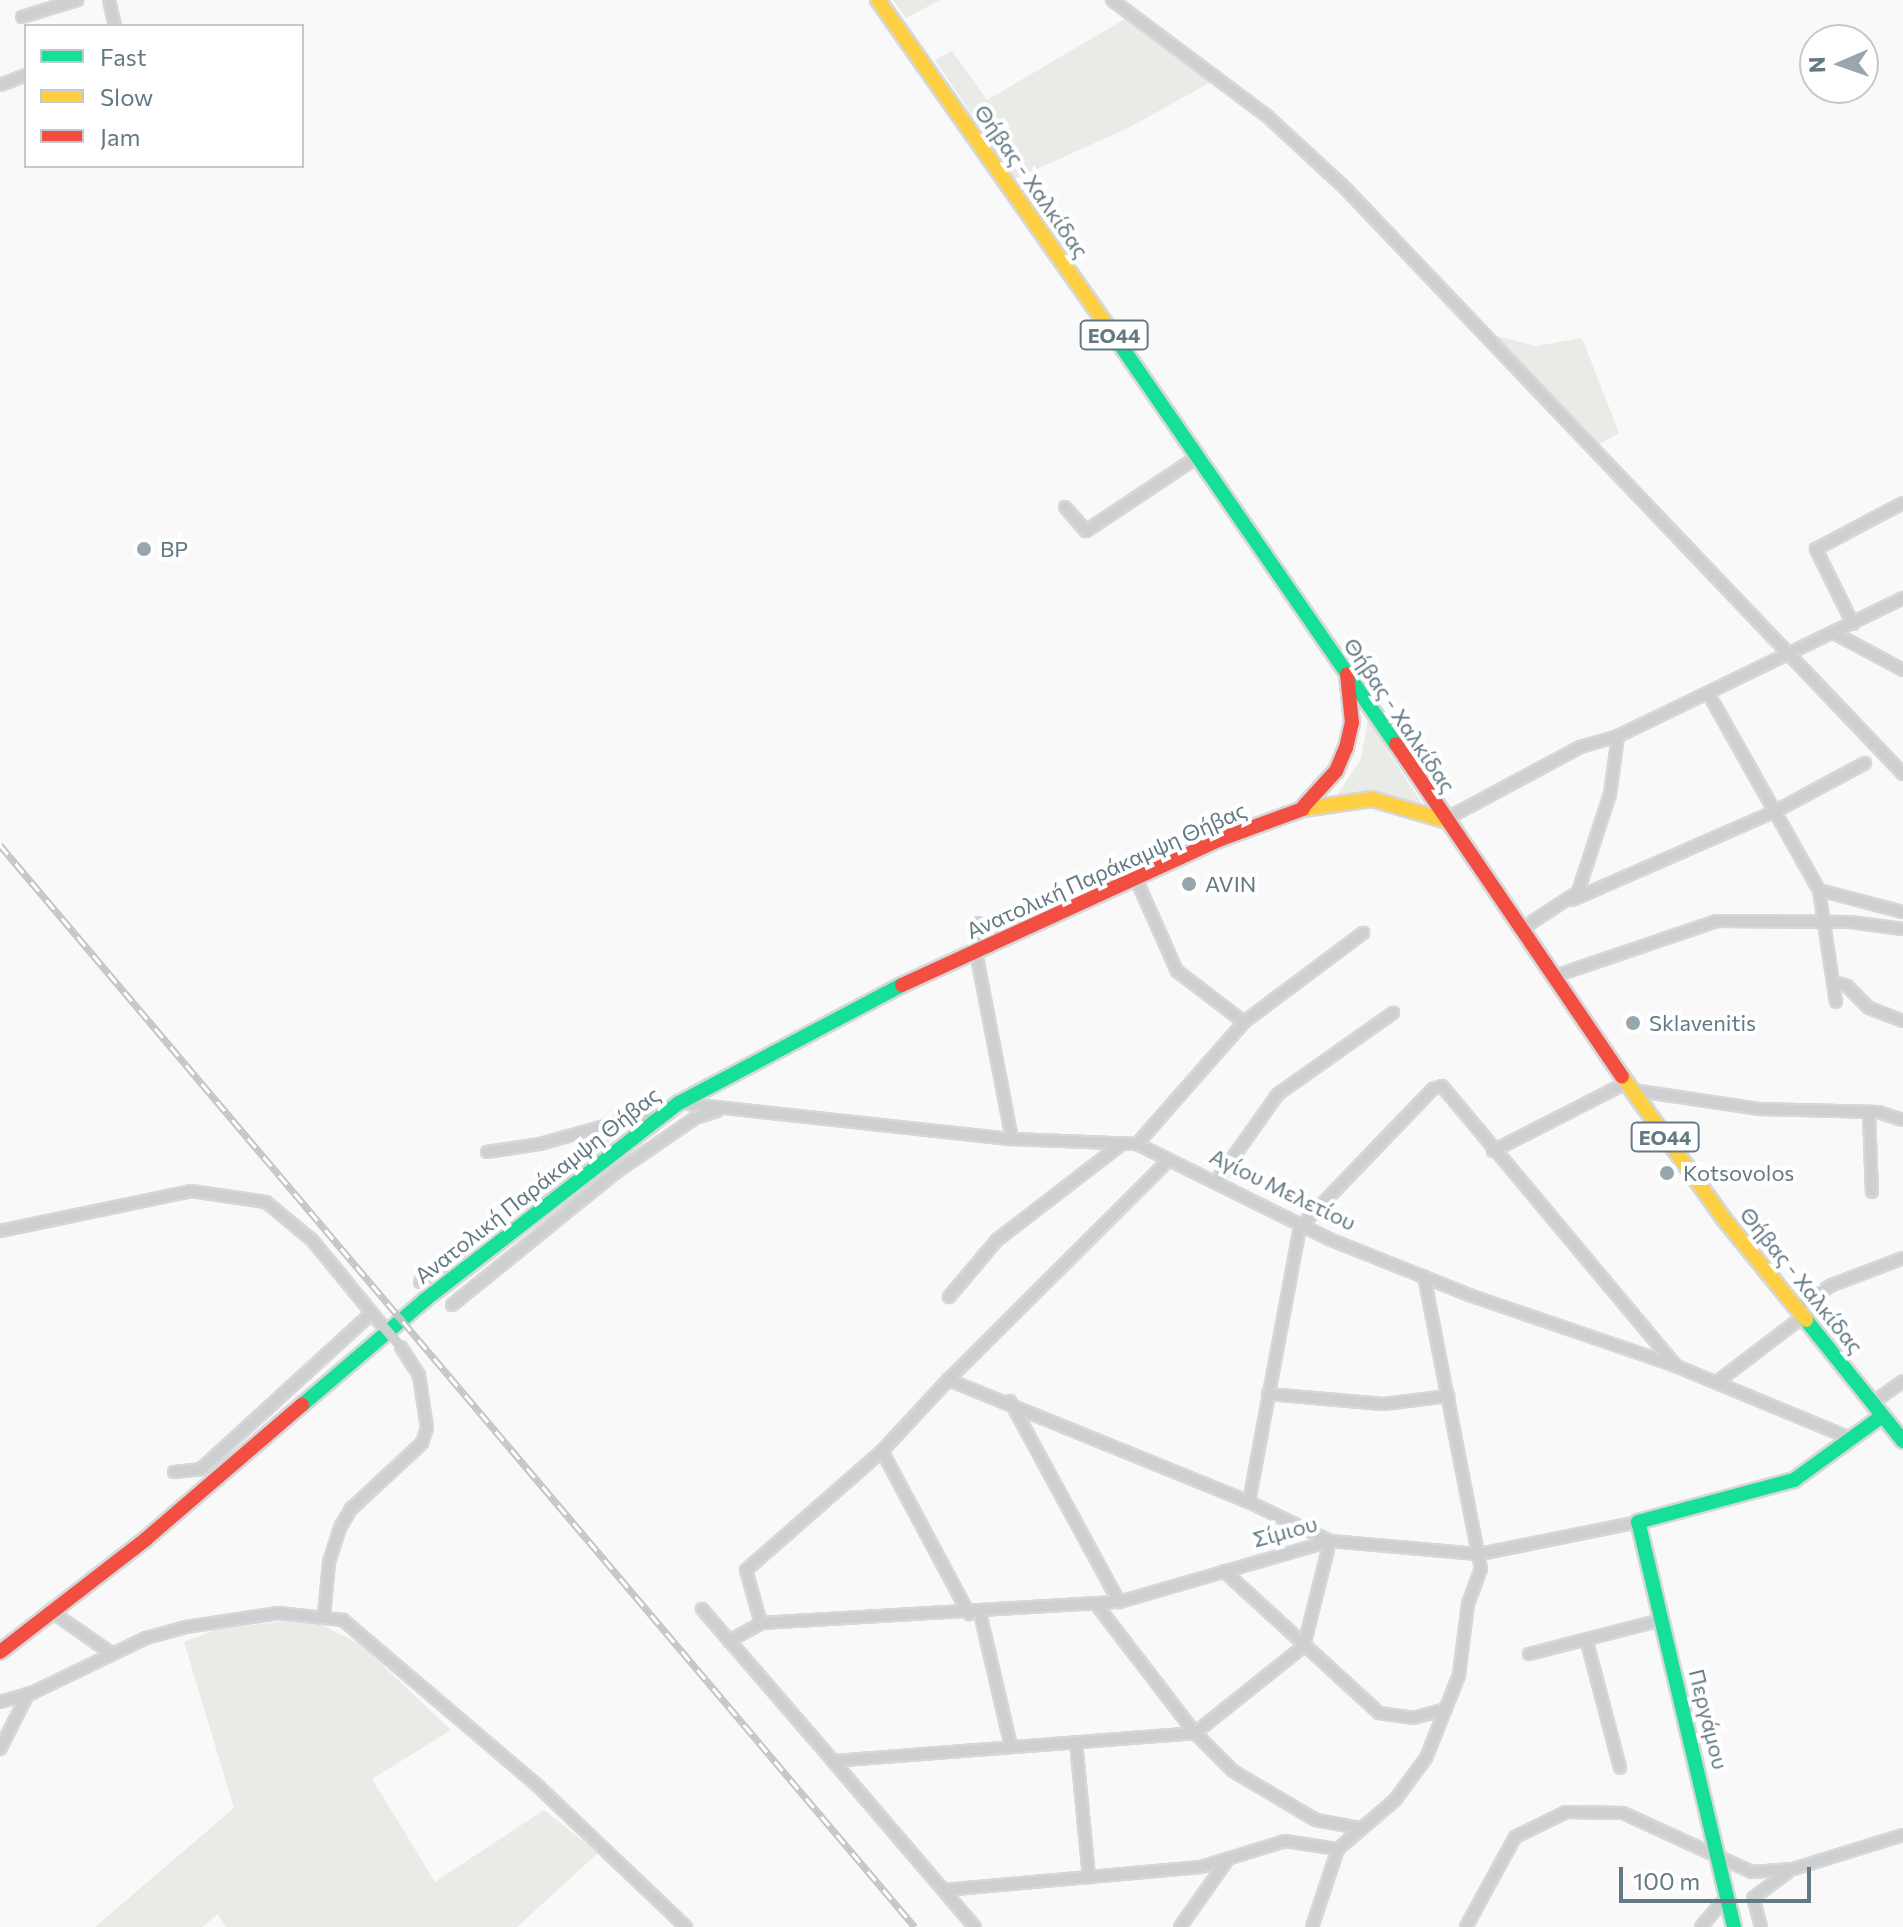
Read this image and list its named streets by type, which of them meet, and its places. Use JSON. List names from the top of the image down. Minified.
{"streets":{"main road":["Θήβας - Χαλκίδας","ΕΟ44","Ανατολική Παράκαμψη Θήβας","Σίμιου","Περγάμου"],"street":["Αγίου Μελετίου"]},"crossings":[["Θήβας - Χαλκίδας","Ανατολική Παράκαμψη Θήβας"],["Ανατολική Παράκαμψη Θήβας","Αγίου Μελετίου"],["Αγίου Μελετίου","Σίμιου"],["Σίμιου","Περγάμου"]],"places":["BP","AVIN","Sklavenitis","Kotsovolos"],"legend":["Fast","Slow","Jam"],"scale_bar":"100 m","north":"left"}
